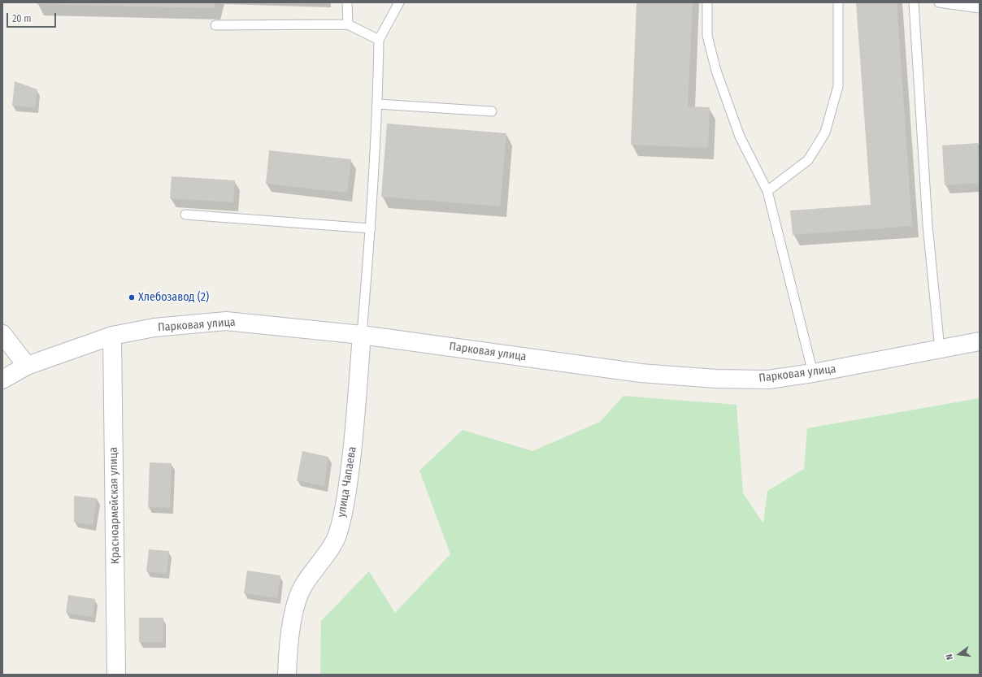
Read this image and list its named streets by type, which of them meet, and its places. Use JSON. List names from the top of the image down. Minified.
{"streets":{"main road":["Парковая улица","улица Чапаева","Красноармейская улица"]},"crossings":[["Парковая улица","улица Чапаева"],["Парковая улица","Красноармейская улица"]],"places":["Хлебозавод (2)"],"scale_bar":"20 m","north":"left"}
